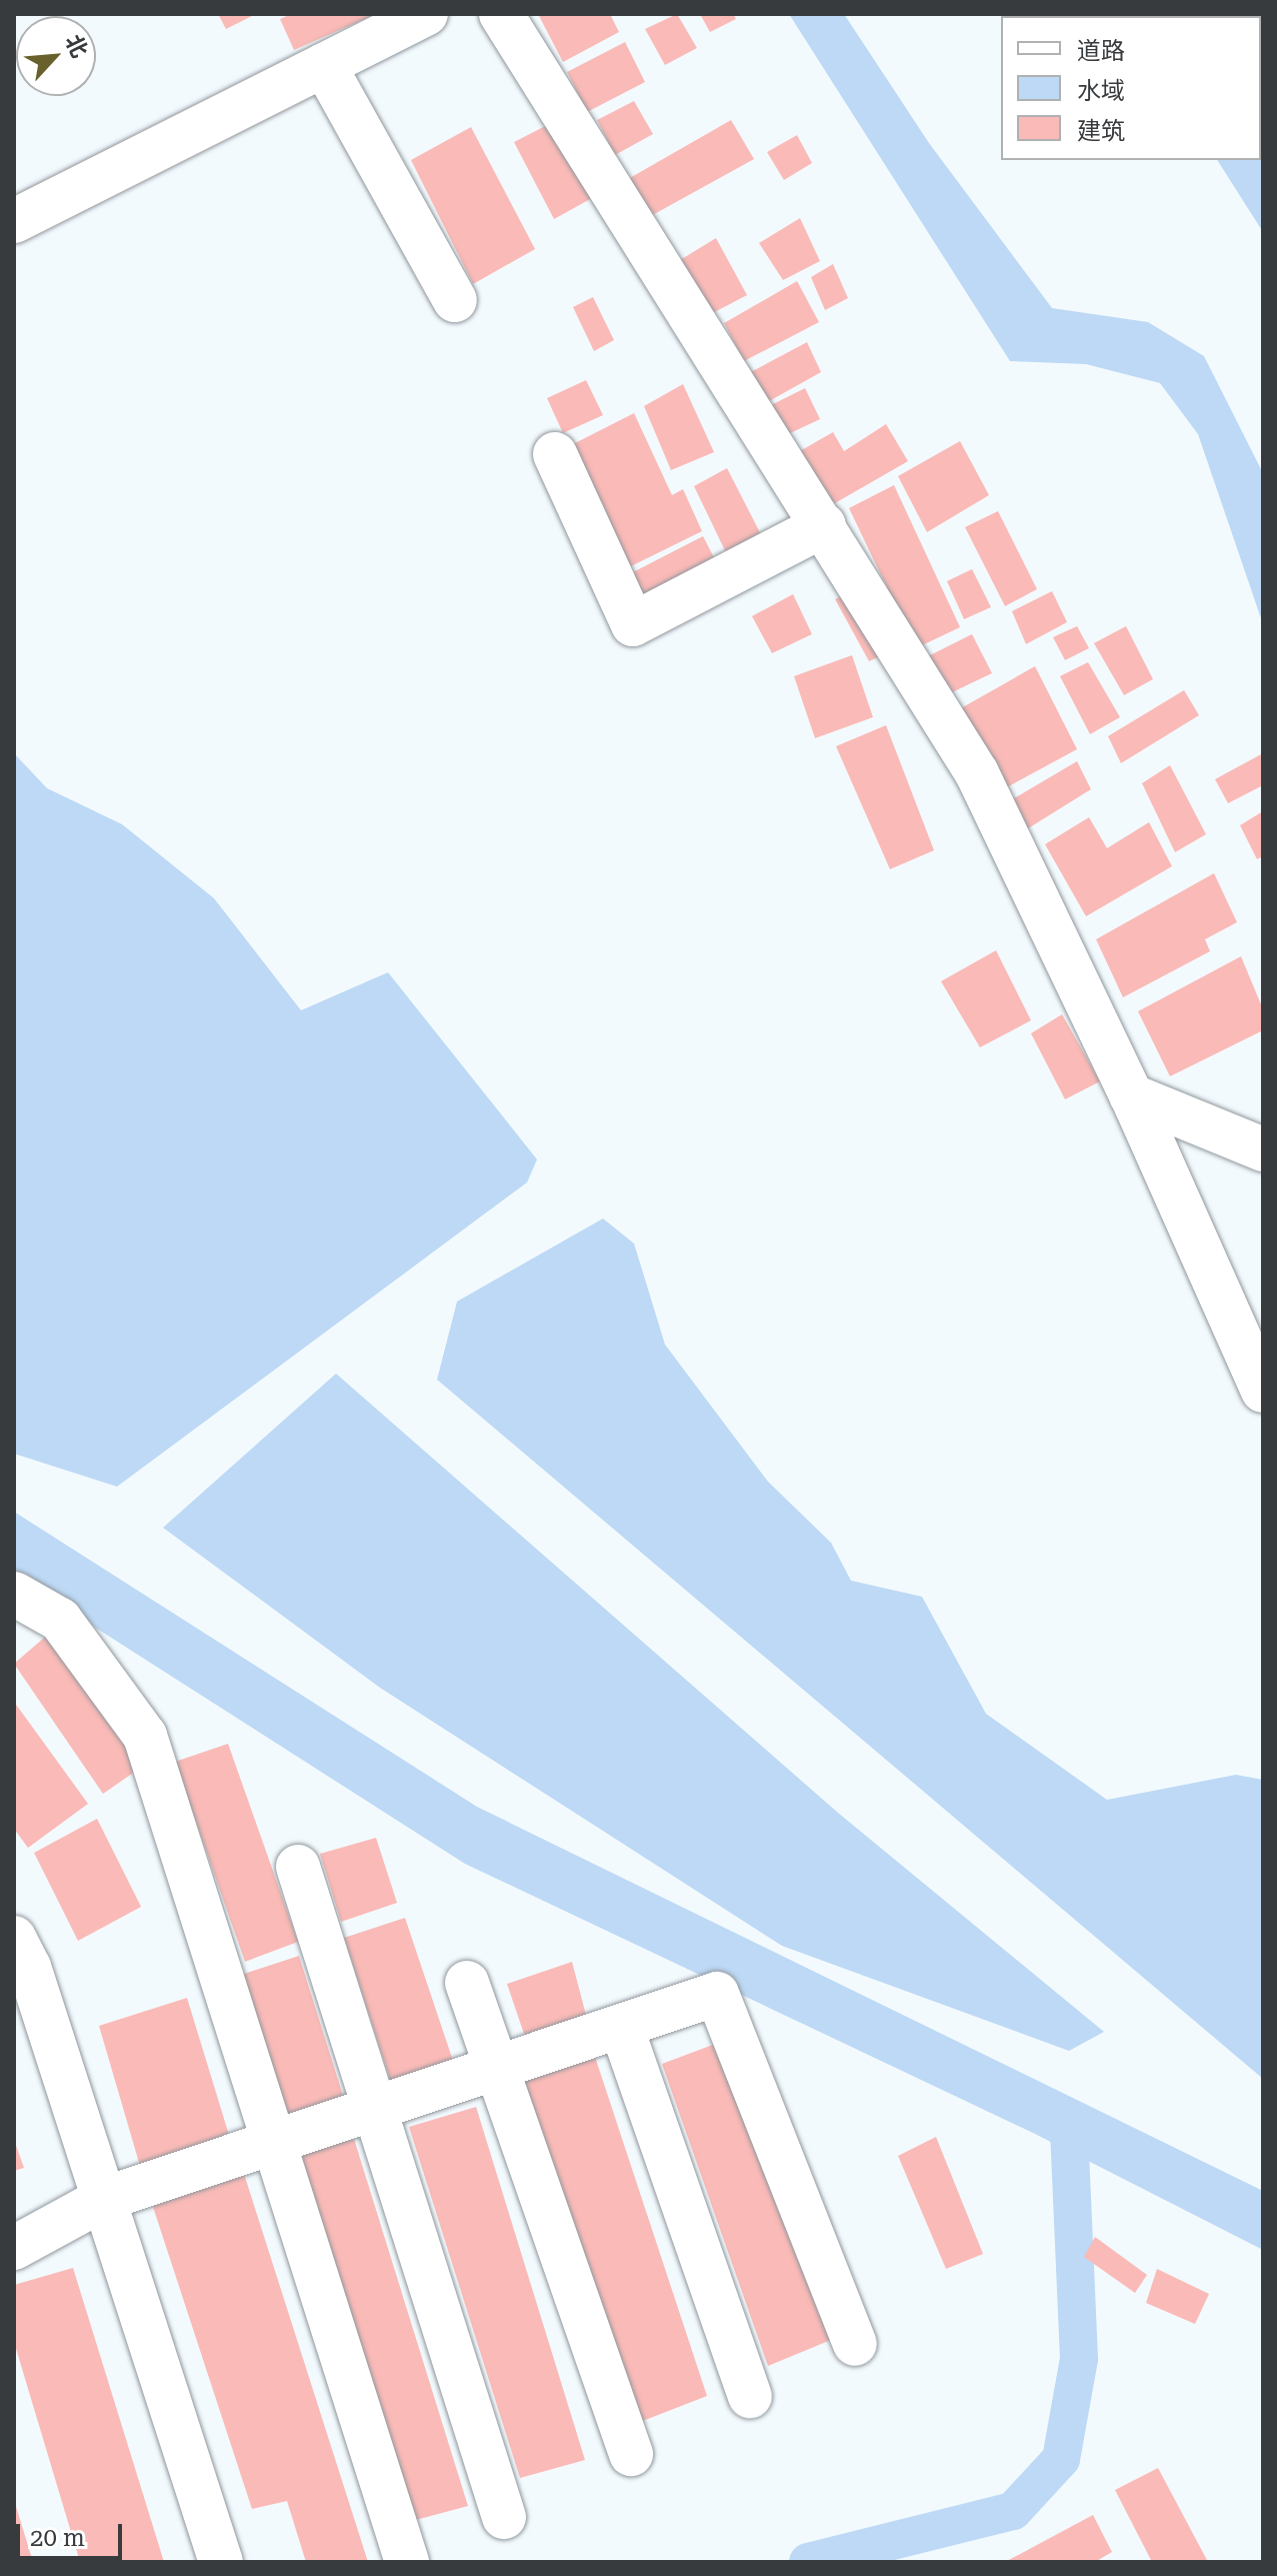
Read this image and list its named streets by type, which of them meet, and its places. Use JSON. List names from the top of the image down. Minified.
{"legend":["道路","水域","建筑"],"scale_bar":"20 m","north":"top right"}
